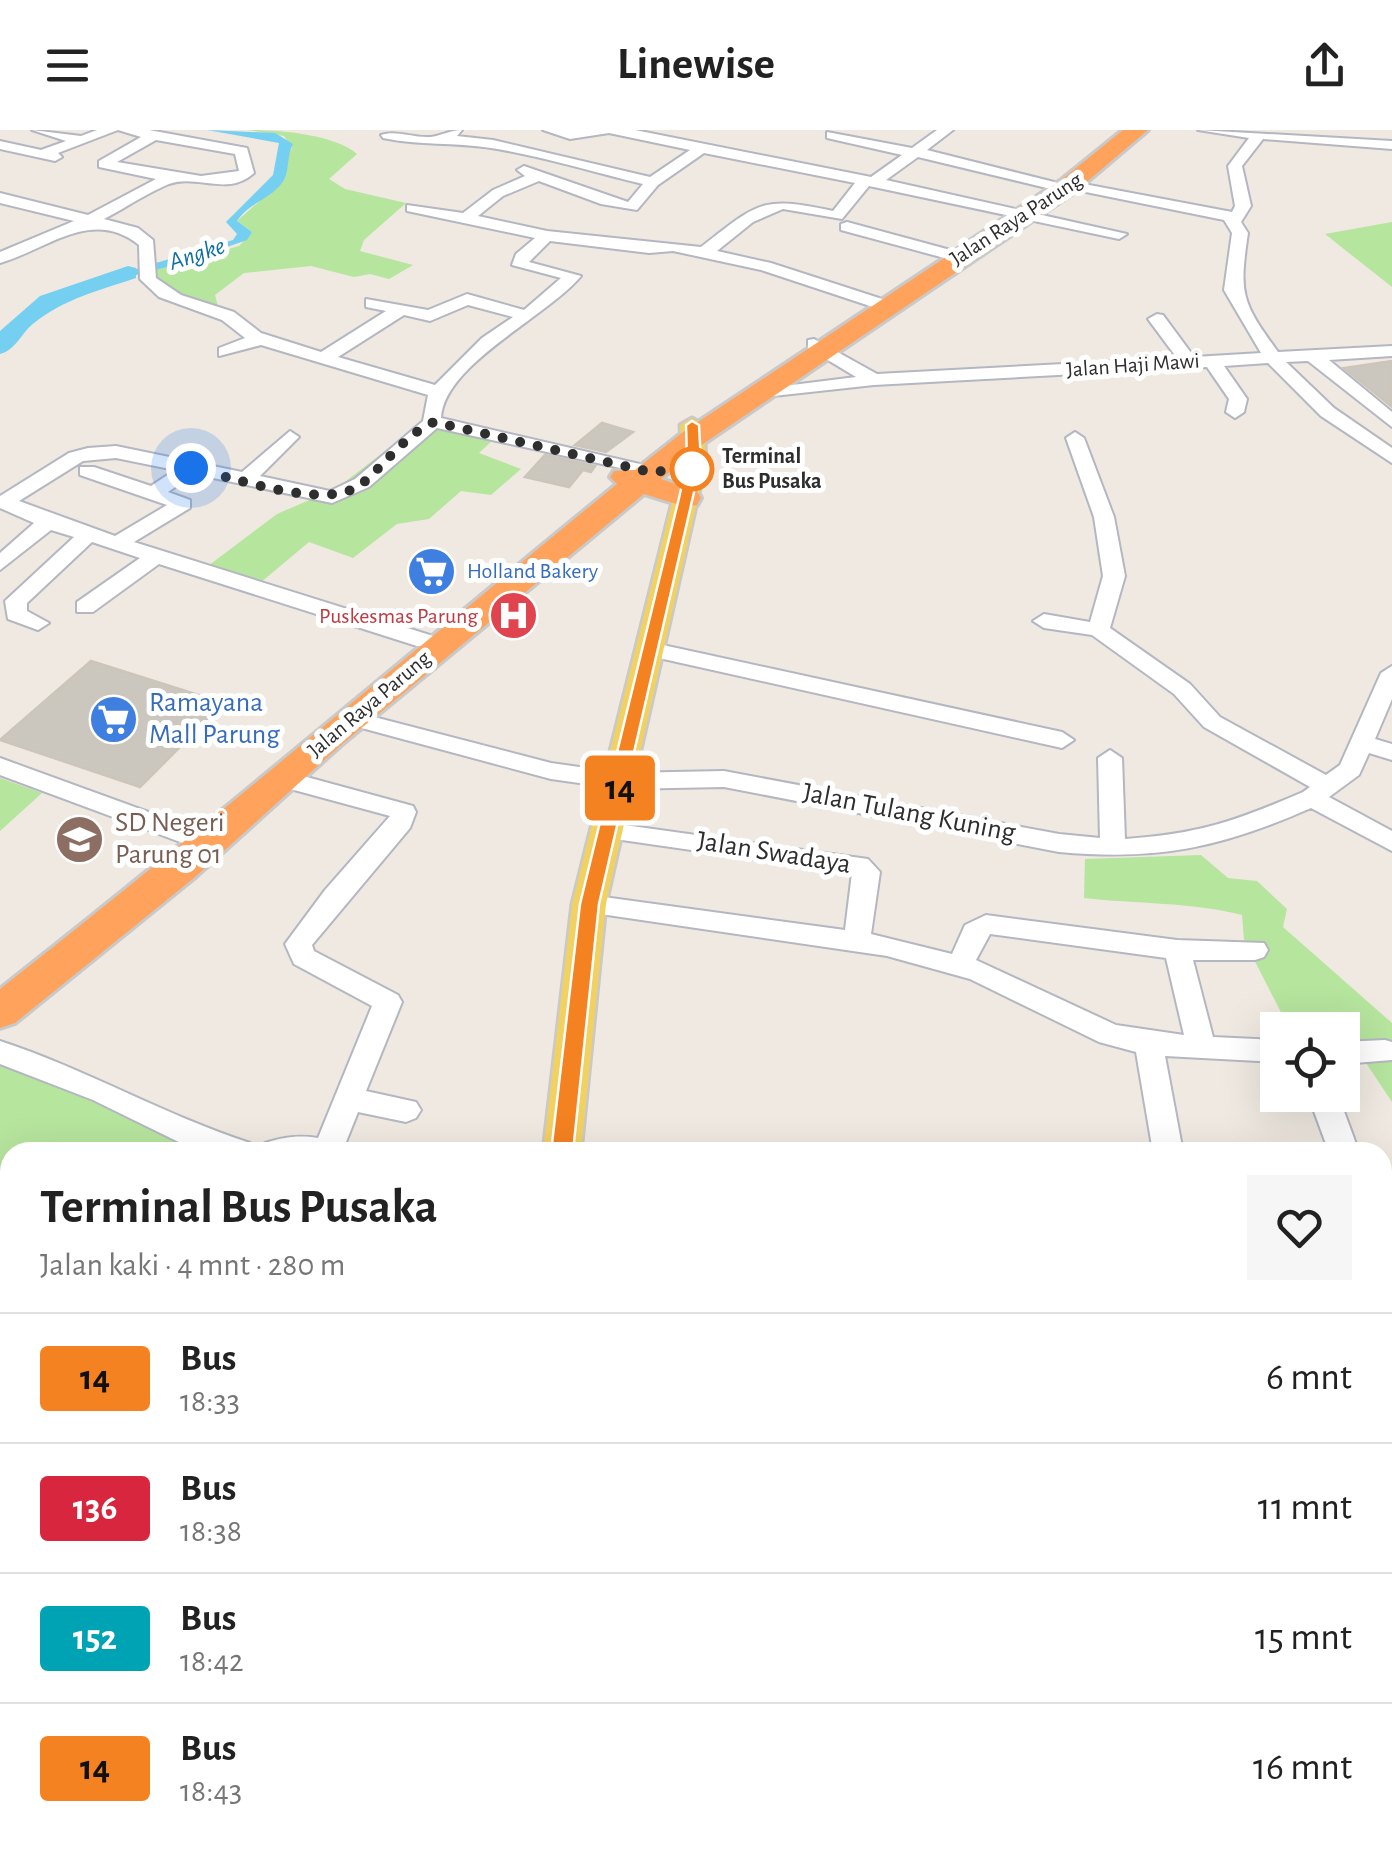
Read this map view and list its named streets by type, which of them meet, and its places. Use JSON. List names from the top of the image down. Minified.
{"streets":{"highway":["Jalan Raya Parung"],"street":["Jalan Haji Mawi","Jalan Tulang Kuning","Jalan Swadaya"]},"crossings":[["Jalan Raya Parung","Jalan Haji Mawi"],["Jalan Raya Parung","Jalan Tulang Kuning"]],"water":["Angke"],"places":{"other":["Terminal Bus Pusaka"],"supermarket":["Holland Bakery","Ramayana Mall Parung"],"hospital":["Puskesmas Parung"],"school or university":["SD Negeri Parung 01"]},"lines":["bus line 14"],"page":{"header":"Linewise","on_map":"14","heading":["Terminal Bus Pusaka","Jalan kaki · 4 mnt · 280 m"],"list":[{"mark":"14","name":"Bus","note":"18:33","value":"6 mnt"},{"mark":"136","name":"Bus","note":"18:38","value":"11 mnt"},{"mark":"152","name":"Bus","note":"18:42","value":"15 mnt"},{"mark":"14","name":"Bus","note":"18:43","value":"16 mnt"}]}}
